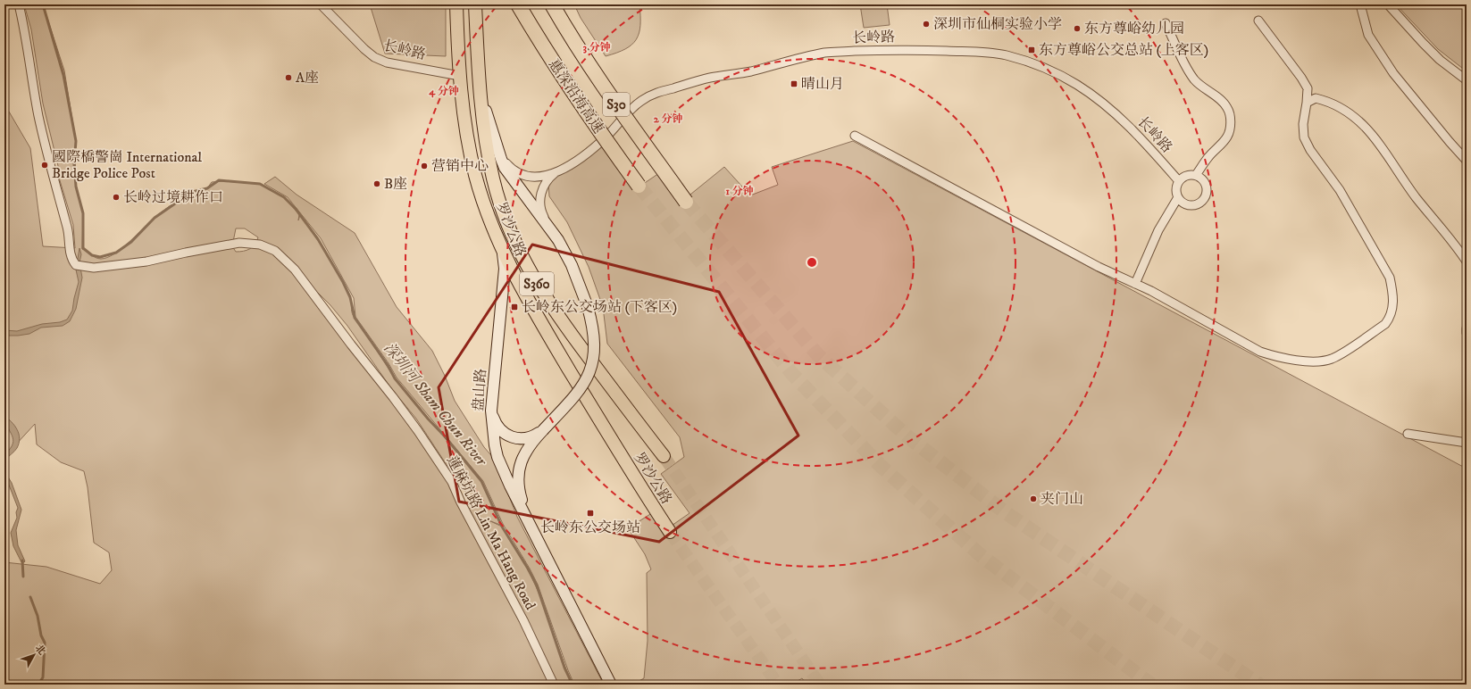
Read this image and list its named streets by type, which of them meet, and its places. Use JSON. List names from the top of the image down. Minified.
{"streets":{"highway":["惠深沿海高速","S30"],"main road":["罗沙公路","S360","盘山路"],"street":["长岭路","蓮麻坑路 Lin Ma Hang Road"]},"crossings":[["长岭路","罗沙公路"],["长岭路","盘山路"],["罗沙公路","盘山路"]],"water":["深圳河 Sham Chun River"],"places":{"other":["深圳市仙桐实验小学","东方尊峪幼儿园","A座","國際橋警崗 International Bridge Police Post","营销中心","B座","长岭过境耕作口","夹门山"],"transit":["东方尊峪公交总站 (上客区)","晴山月","长岭东公交场站 (下客区)","长岭东公交场站"]},"north":"top right","rings":["3 分钟","4 分钟","2 分钟","1 分钟"]}
